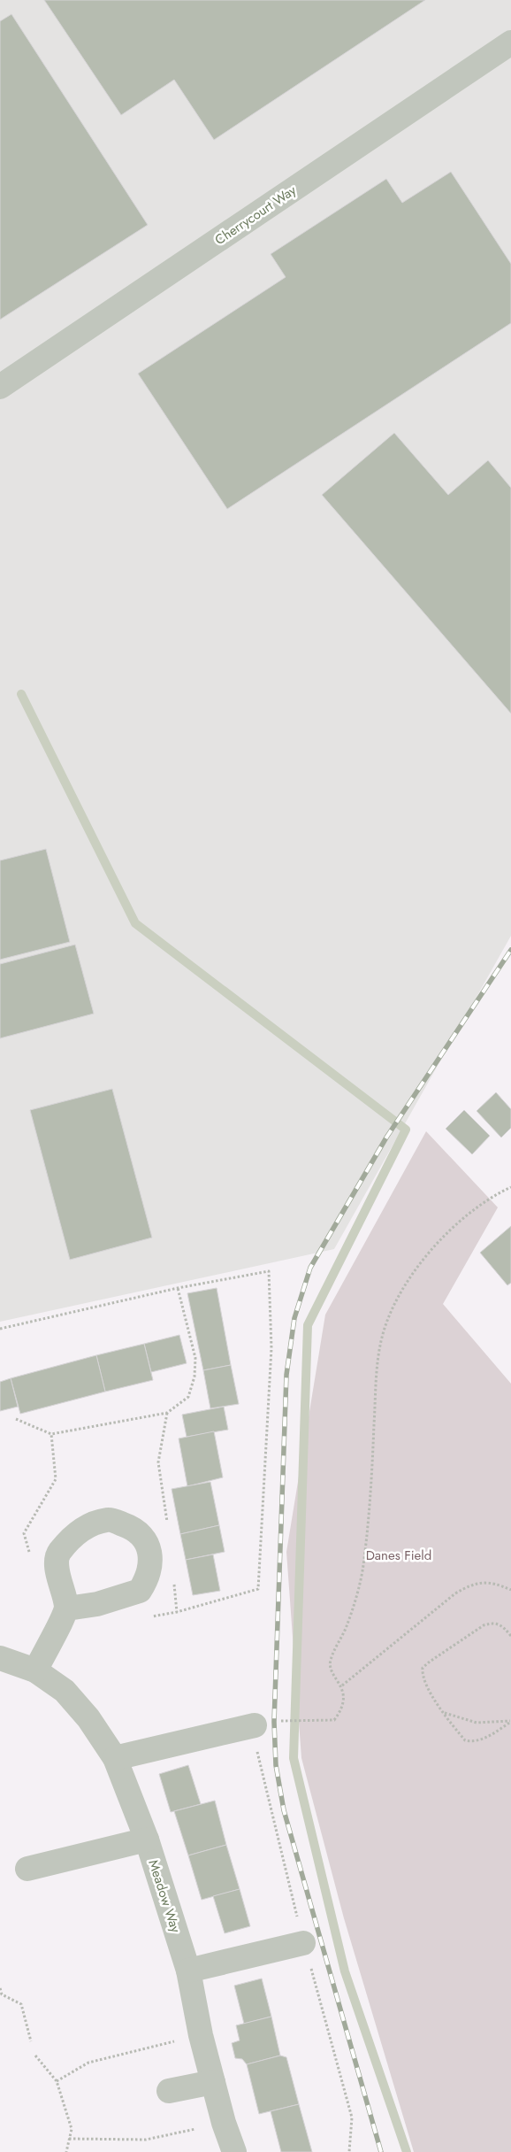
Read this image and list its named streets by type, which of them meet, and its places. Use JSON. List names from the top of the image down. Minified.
{"streets":{"street":["Cherrycourt Way","Meadow Way"]},"parks":["Danes Field"]}
